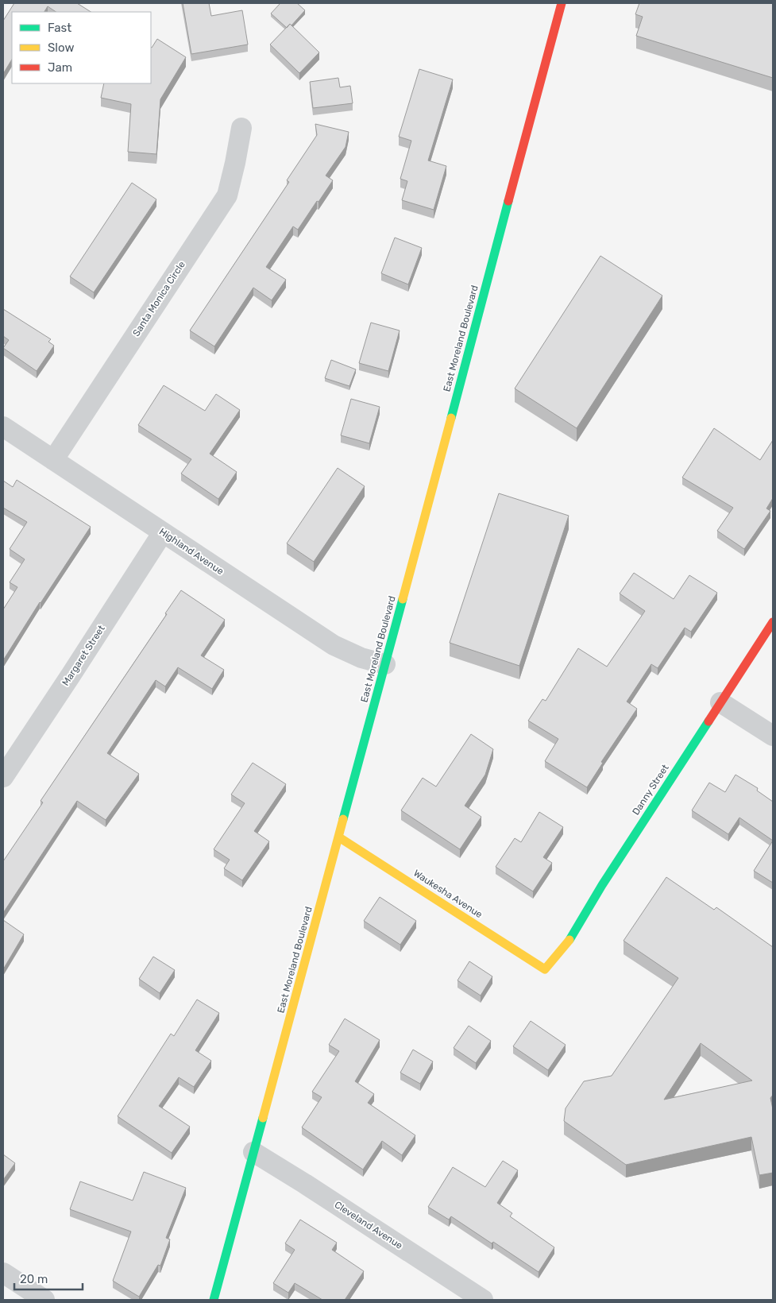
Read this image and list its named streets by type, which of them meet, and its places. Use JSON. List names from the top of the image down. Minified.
{"streets":{"main road":["East Moreland Boulevard","Danny Street","Waukesha Avenue"],"street":["Santa Monica Circle","Highland Avenue","Margaret Street","Cleveland Avenue"]},"crossings":[["Santa Monica Circle","Highland Avenue"],["East Moreland Boulevard","Highland Avenue"],["East Moreland Boulevard","Waukesha Avenue"],["East Moreland Boulevard","Cleveland Avenue"],["Highland Avenue","Margaret Street"],["Danny Street","Waukesha Avenue"]],"legend":["Fast","Slow","Jam"],"scale_bar":"20 m"}
